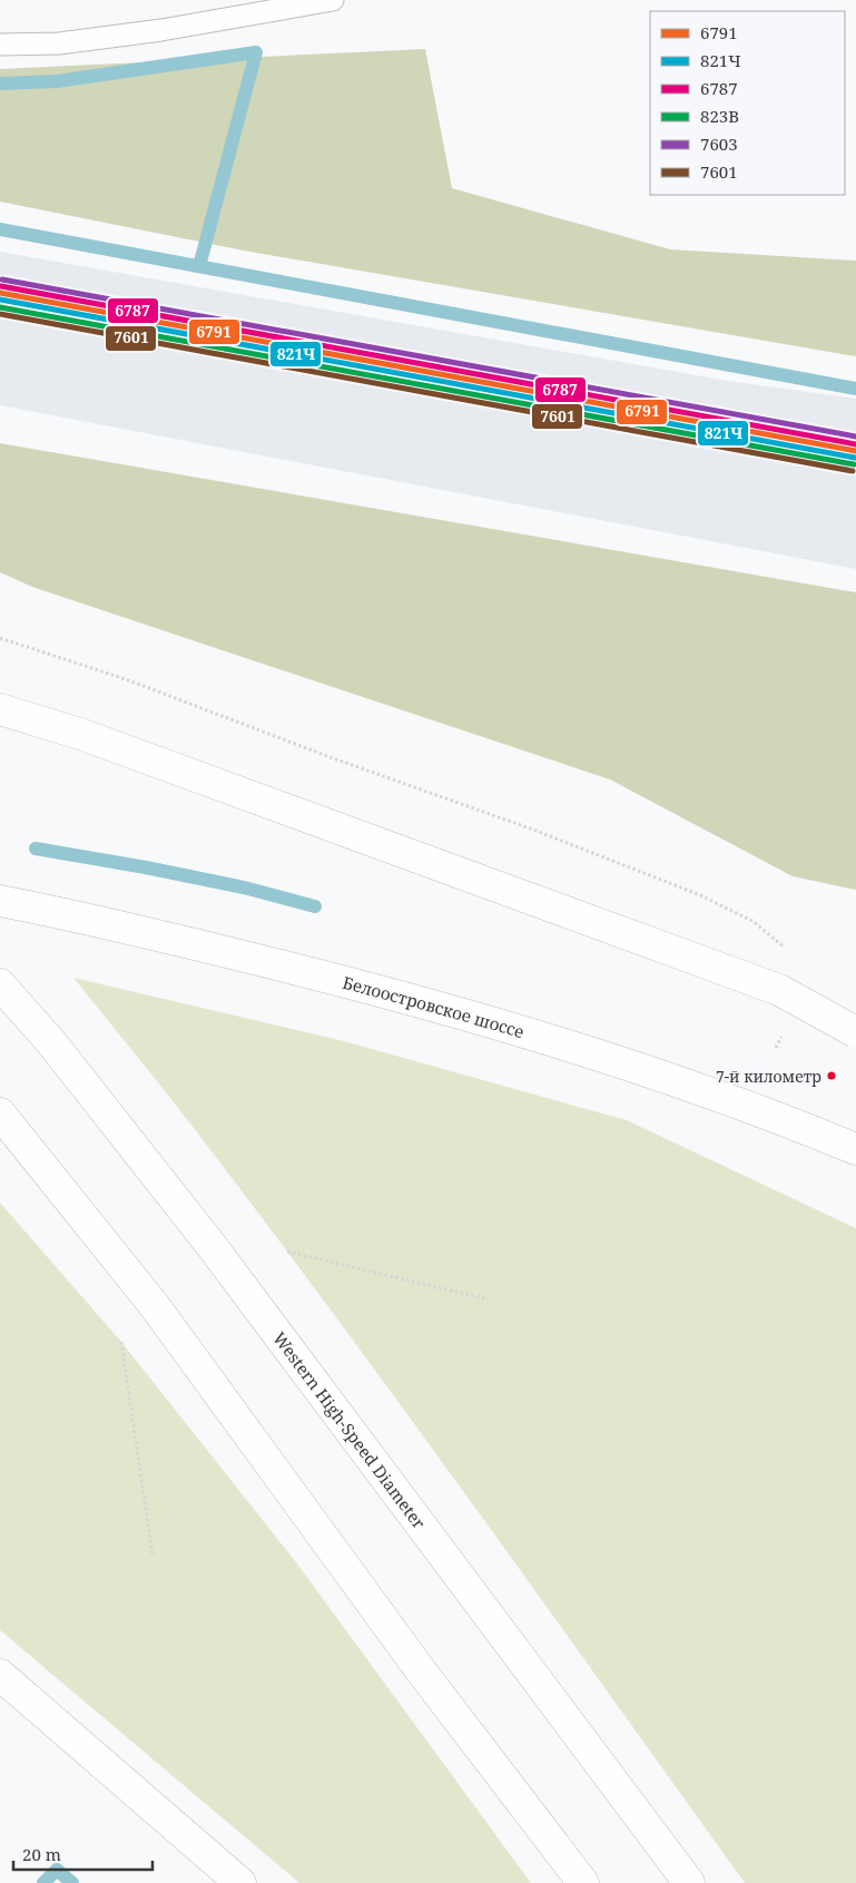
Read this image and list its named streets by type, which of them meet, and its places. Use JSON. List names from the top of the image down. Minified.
{"streets":{"main road":["Белоостровское шоссе","Western High-Speed Diameter"]},"places":["7-й километр"],"lines":["transit line 7603","transit line 6787","transit line 6791","transit line 821Ч","transit line 823В","transit line 7601"],"legend":["6791","821Ч","6787","823В","7603","7601"],"scale_bar":"20 m"}
